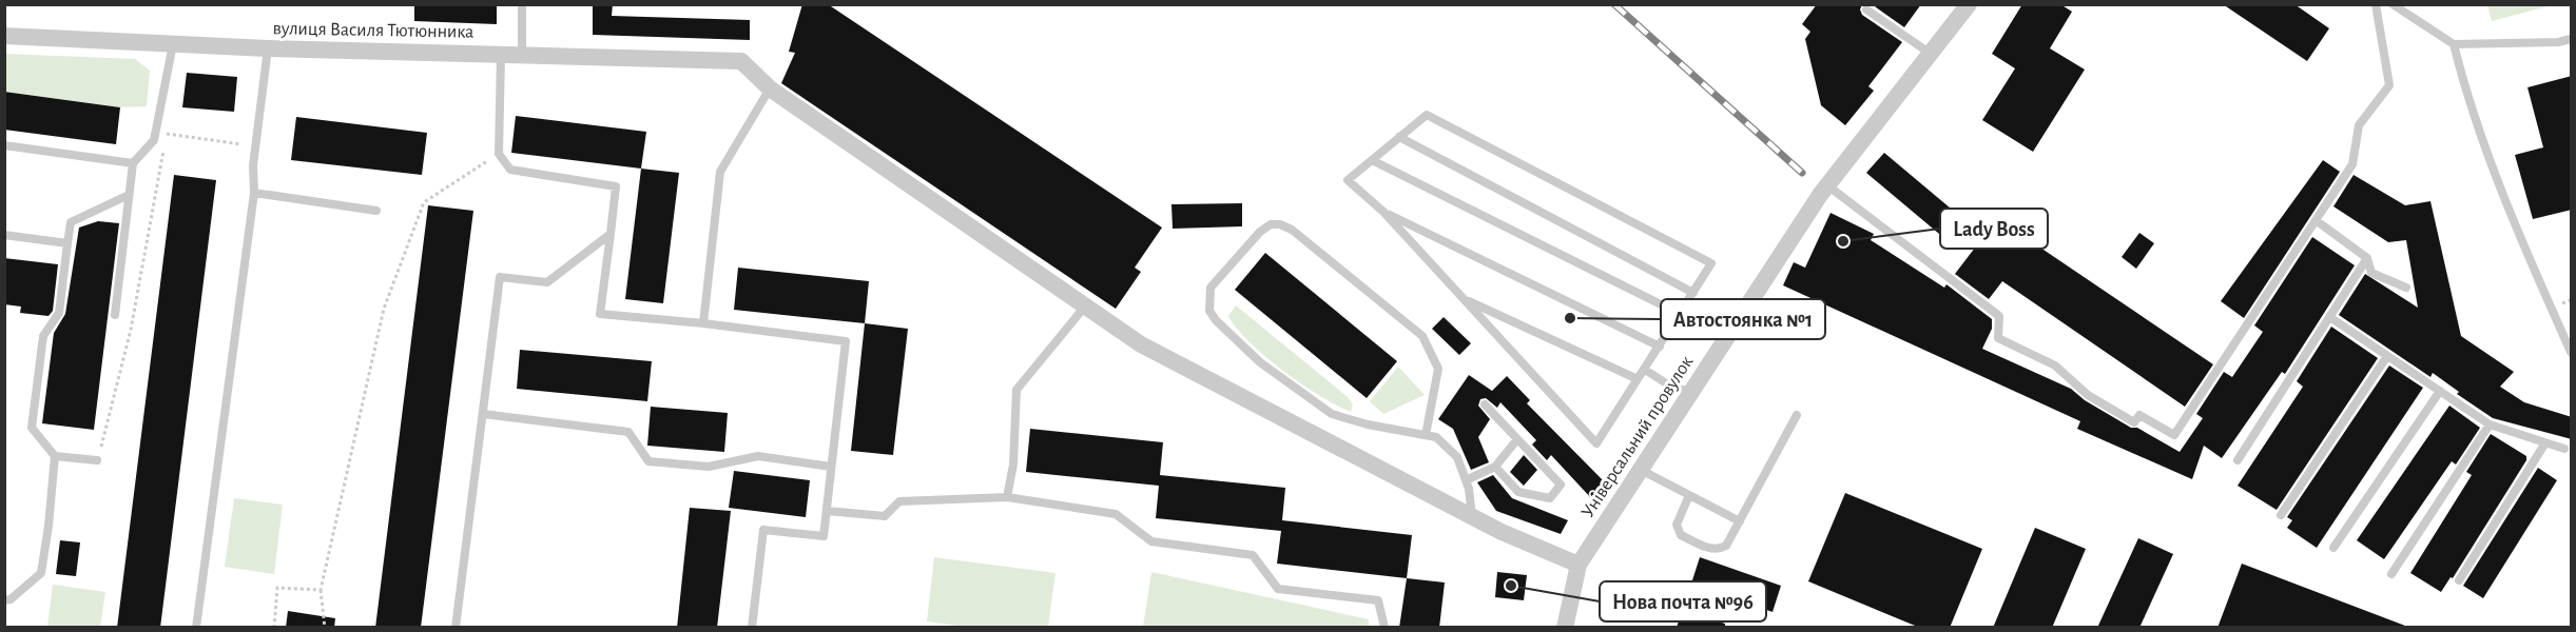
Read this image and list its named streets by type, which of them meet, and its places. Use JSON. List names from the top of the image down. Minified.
{"streets":{"street":["вулиця Василя Тютюнника","Універсальний провулок"]},"places":["Lady Boss","Автостоянка №1","Нова почта №96"]}
